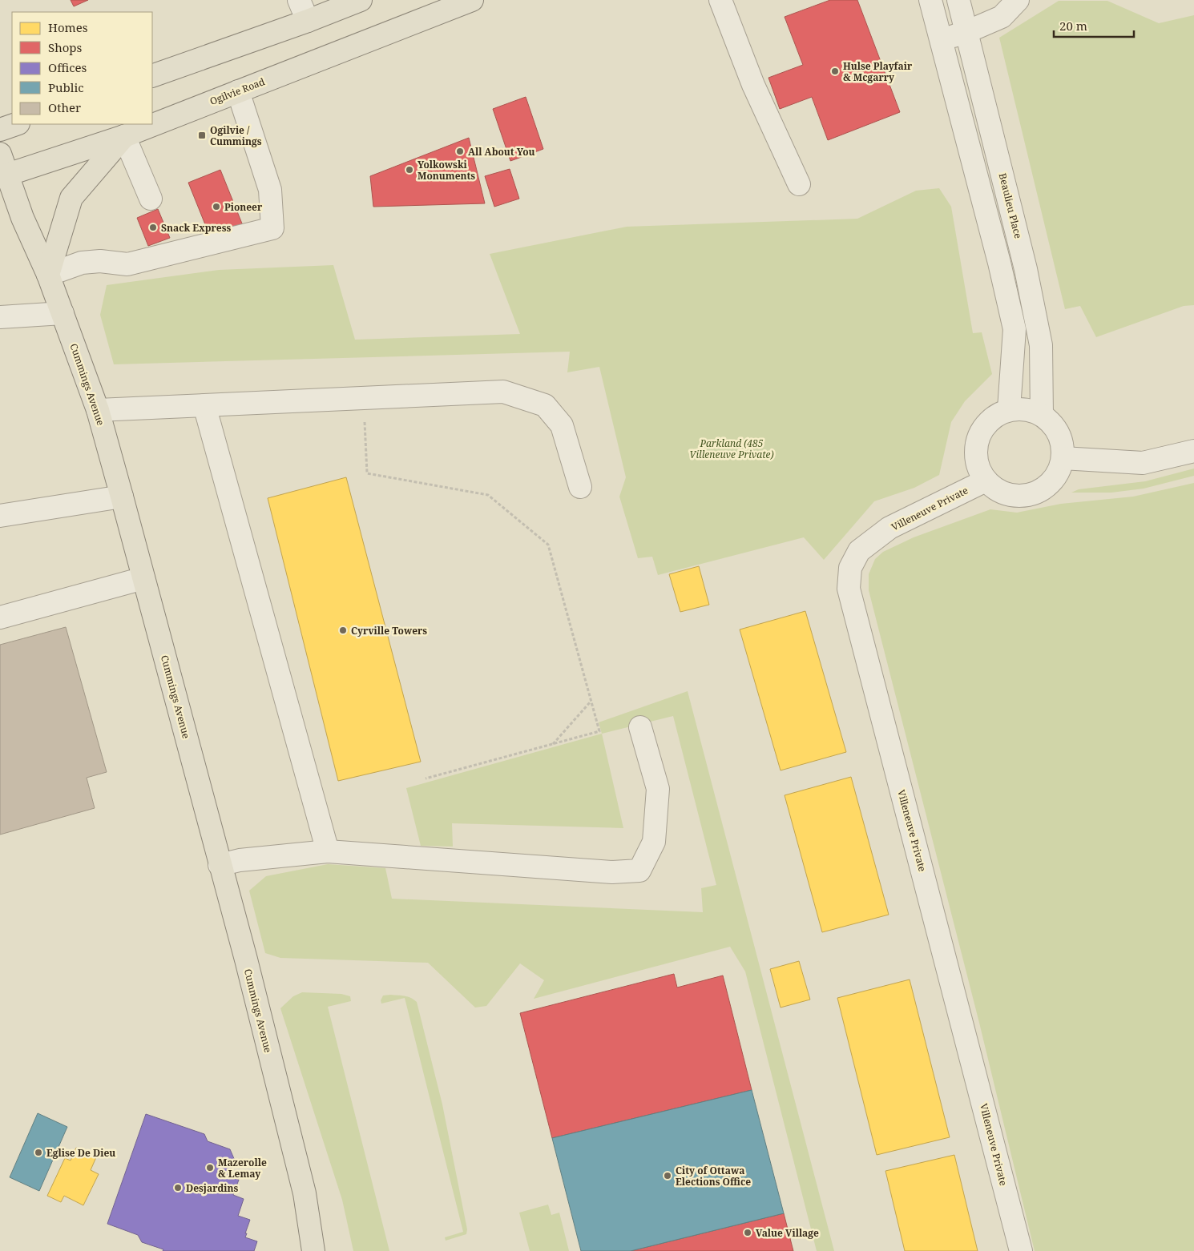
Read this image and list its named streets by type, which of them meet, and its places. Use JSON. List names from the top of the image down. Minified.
{"streets":{"main road":["Ogilvie Road","Cummings Avenue"],"street":["Beaulieu Place","Villeneuve Private"]},"crossings":[["Ogilvie Road","Cummings Avenue"],["Beaulieu Place","Villeneuve Private"]],"parks":["Parkland (485 Villeneuve Private)"],"places":{"other":["Hulse Playfair & Mcgarry","All About You","Yolkowski Monuments","Pioneer","Snack Express","Cyrville Towers","Eglise De Dieu","Mazerolle & Lemay","City of Ottawa Elections Office","Desjardins","Value Village"],"transit":["Ogilvie / Cummings"]},"legend":["Homes","Shops","Offices","Public","Other"],"scale_bar":"20 m"}
